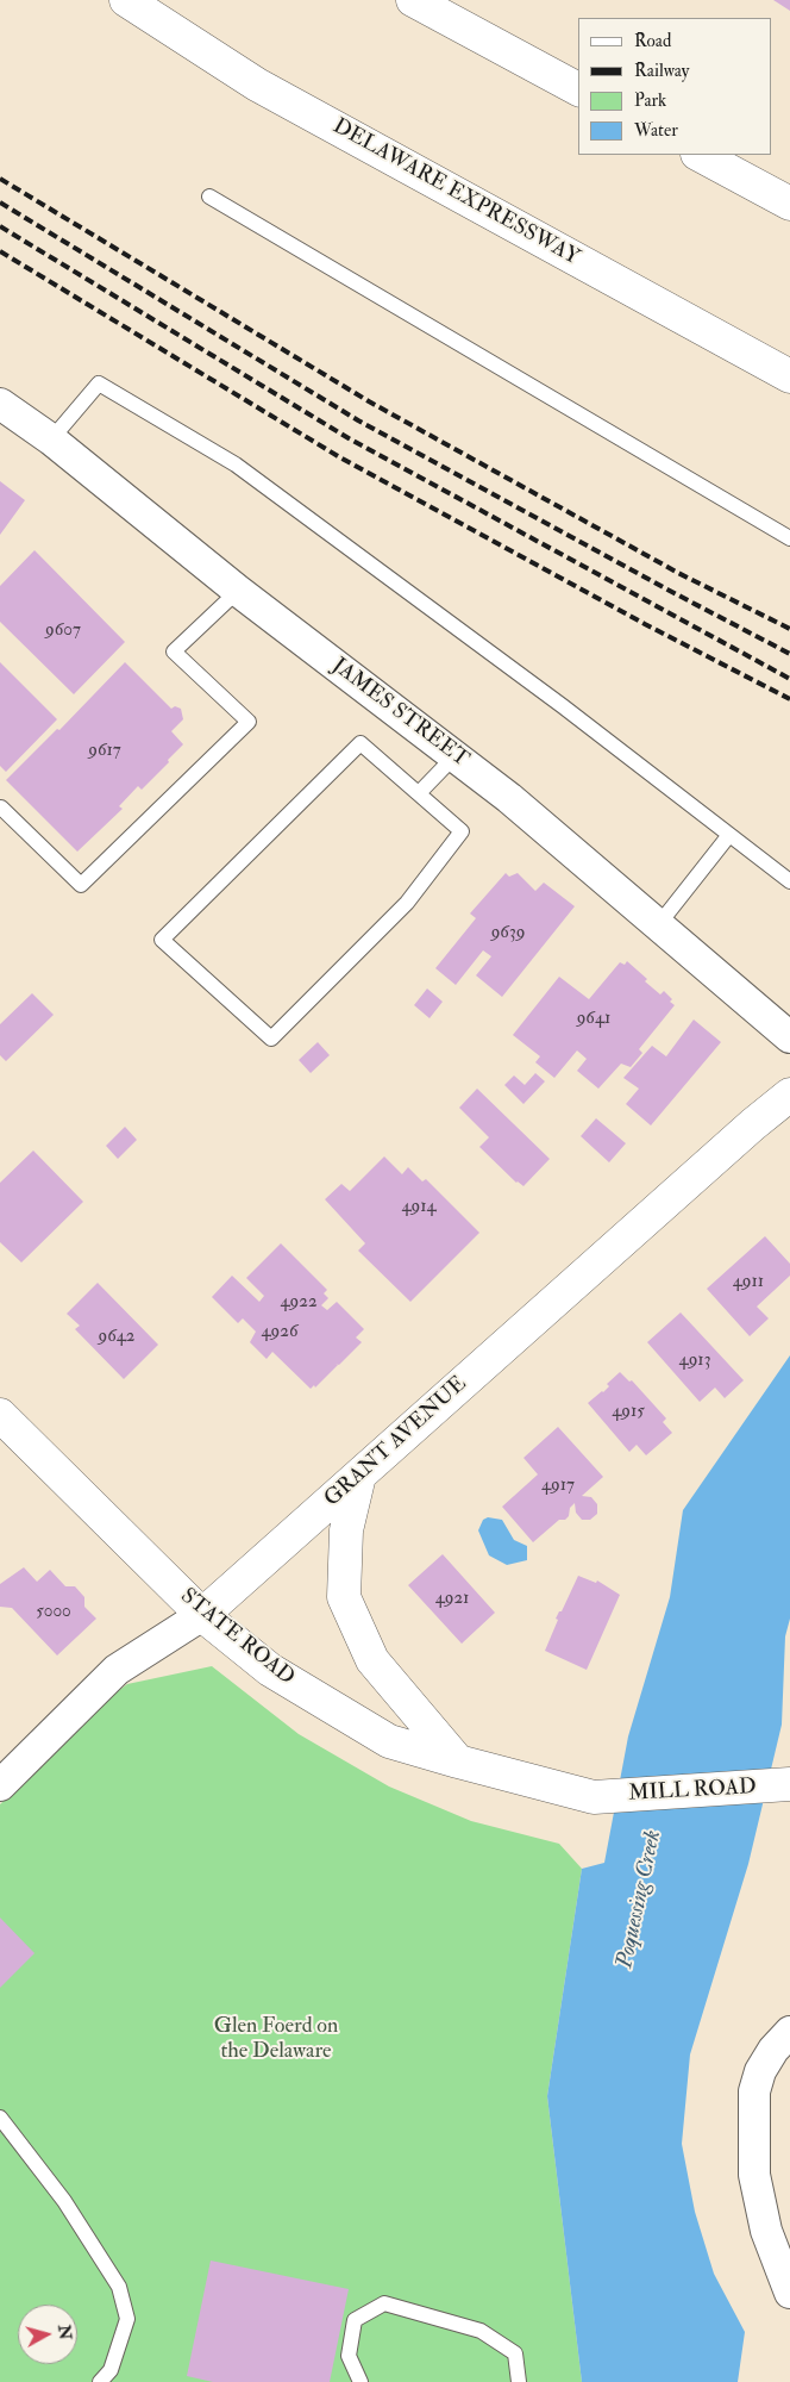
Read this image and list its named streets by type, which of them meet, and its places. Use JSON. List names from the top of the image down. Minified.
{"streets":{"main road":["DELAWARE EXPRESSWAY","GRANT AVENUE","STATE ROAD","MILL ROAD"],"street":["JAMES STREET"]},"crossings":[["GRANT AVENUE","STATE ROAD"],["STATE ROAD","MILL ROAD"]],"water":["Poquessing Creek"],"parks":["Glen Foerd on the Delaware"],"house_numbers":["9607","9617","9639","9641","4914","4911","4922","4926","9642","4913","4915","4917","4921","5000"],"legend":["Road","Railway","Park","Water"],"north":"right"}
